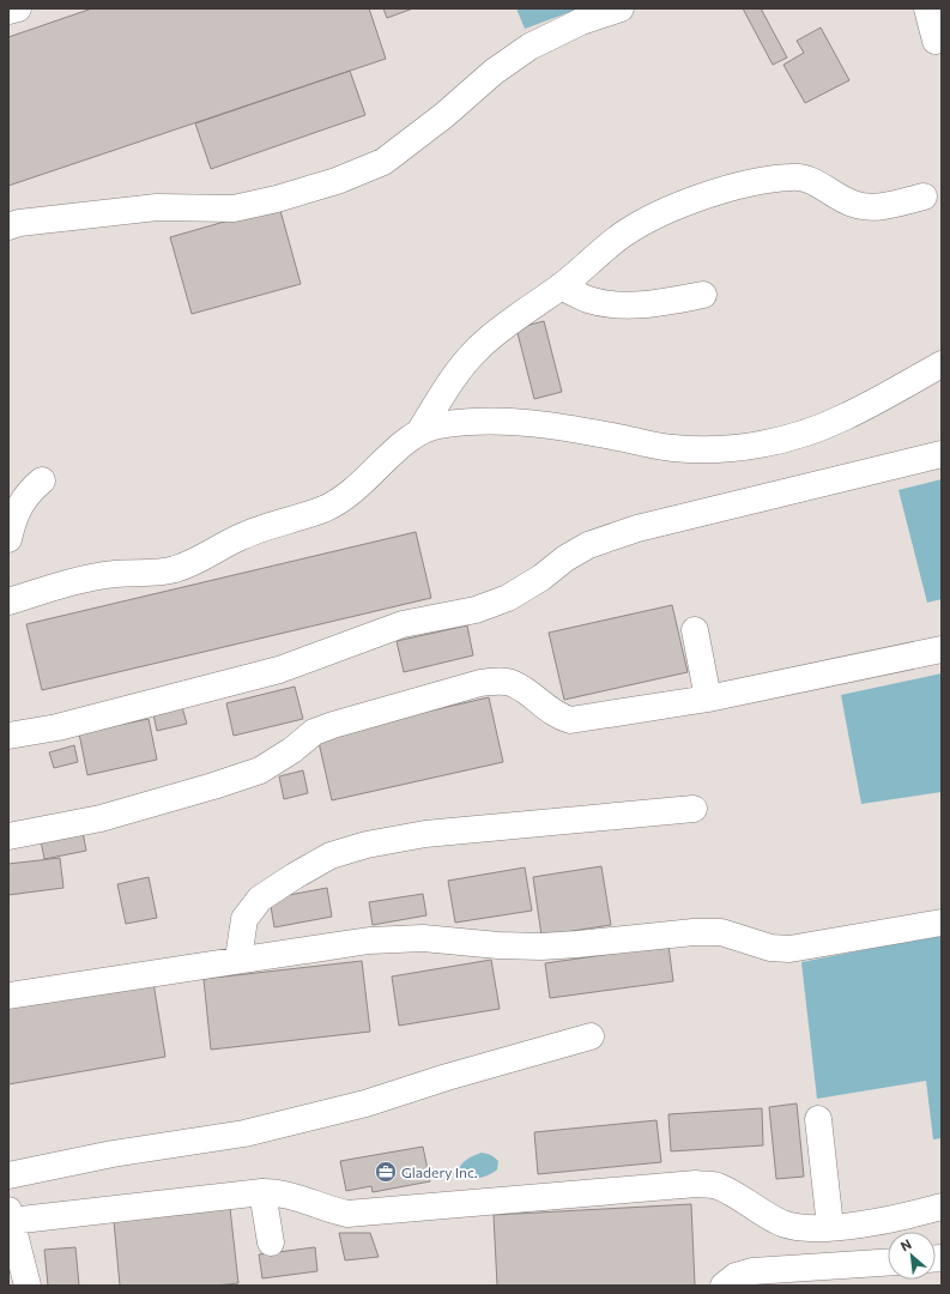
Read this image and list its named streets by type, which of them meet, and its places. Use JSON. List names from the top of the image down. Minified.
{"places":{"office":["Gladery Inc."]},"north":"top left"}
